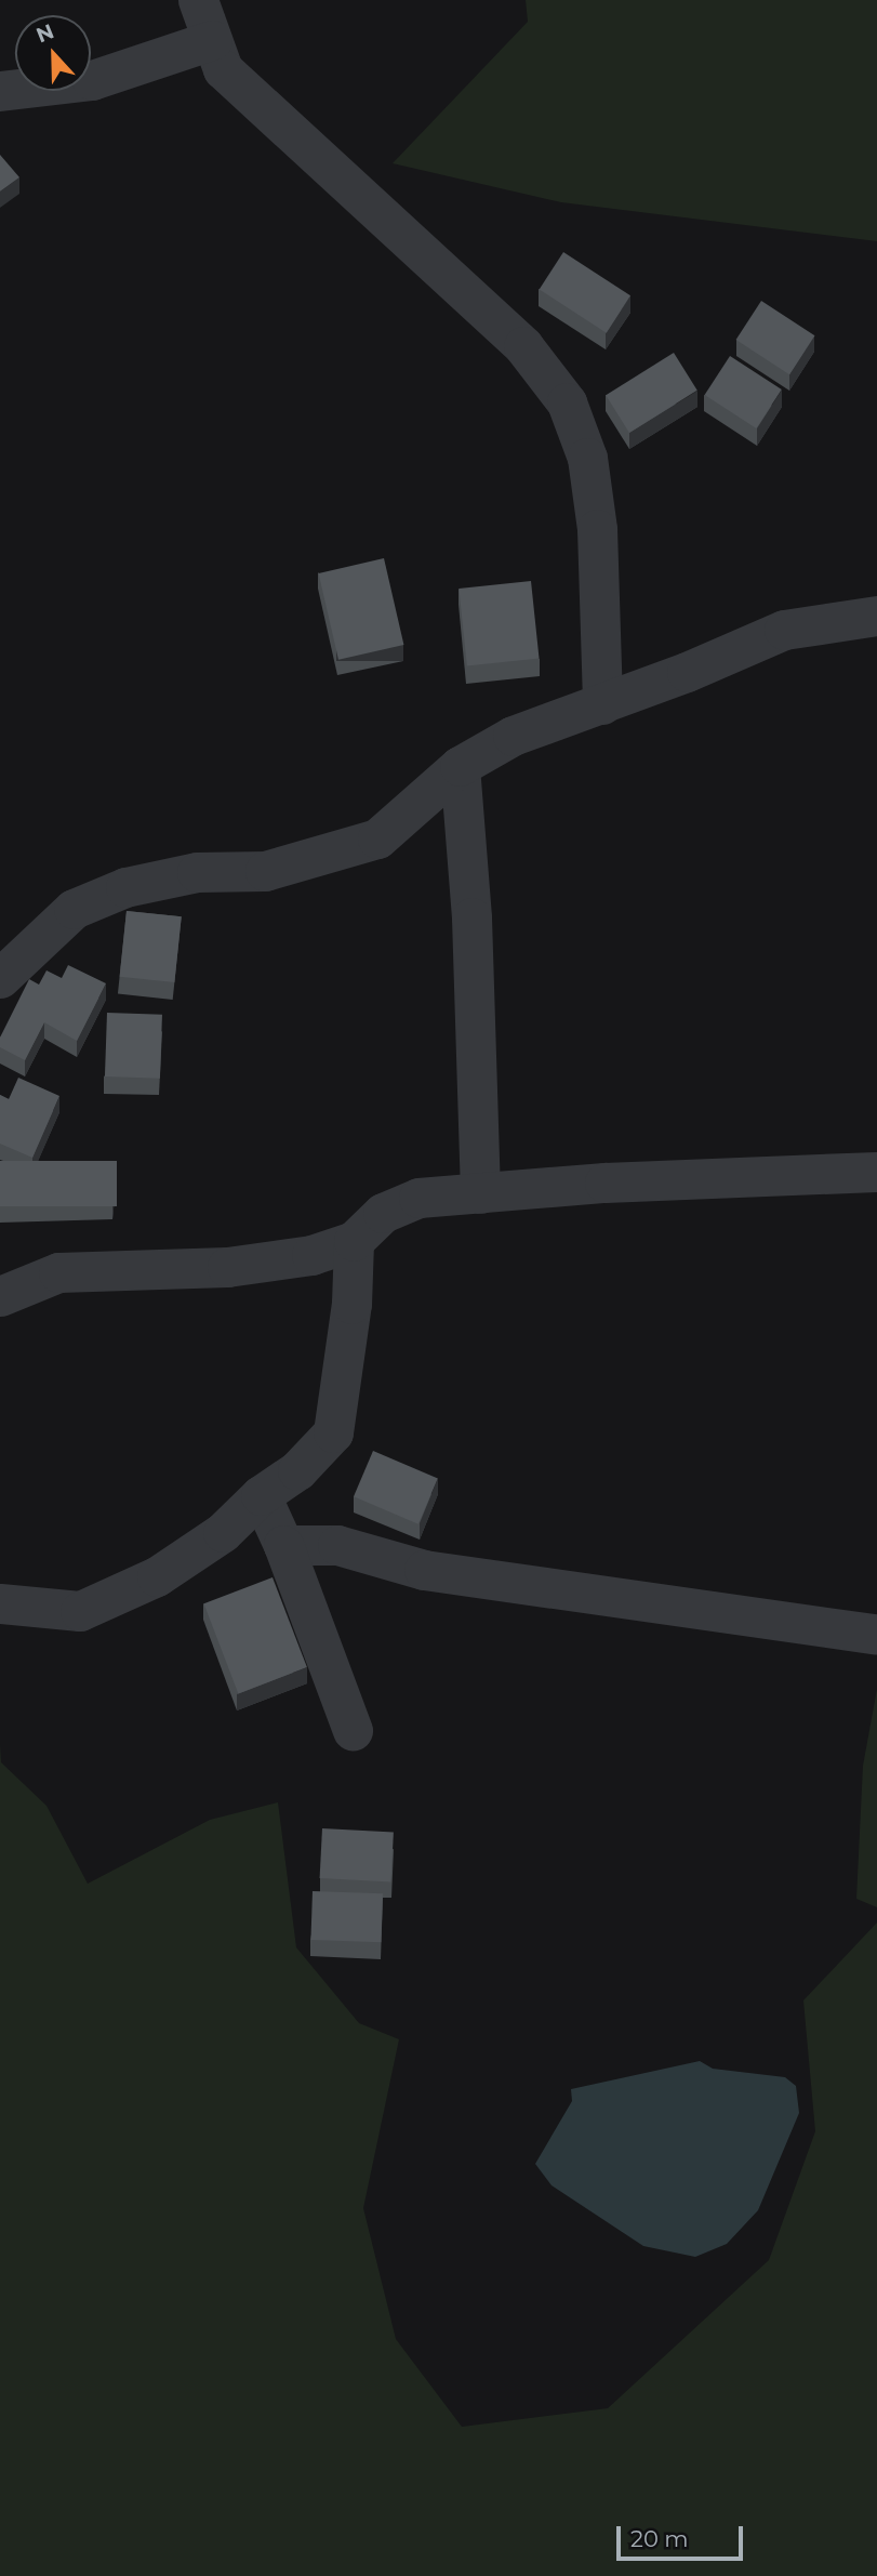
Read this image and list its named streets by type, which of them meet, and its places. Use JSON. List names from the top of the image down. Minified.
{"scale_bar":"20 m","north":"top"}
